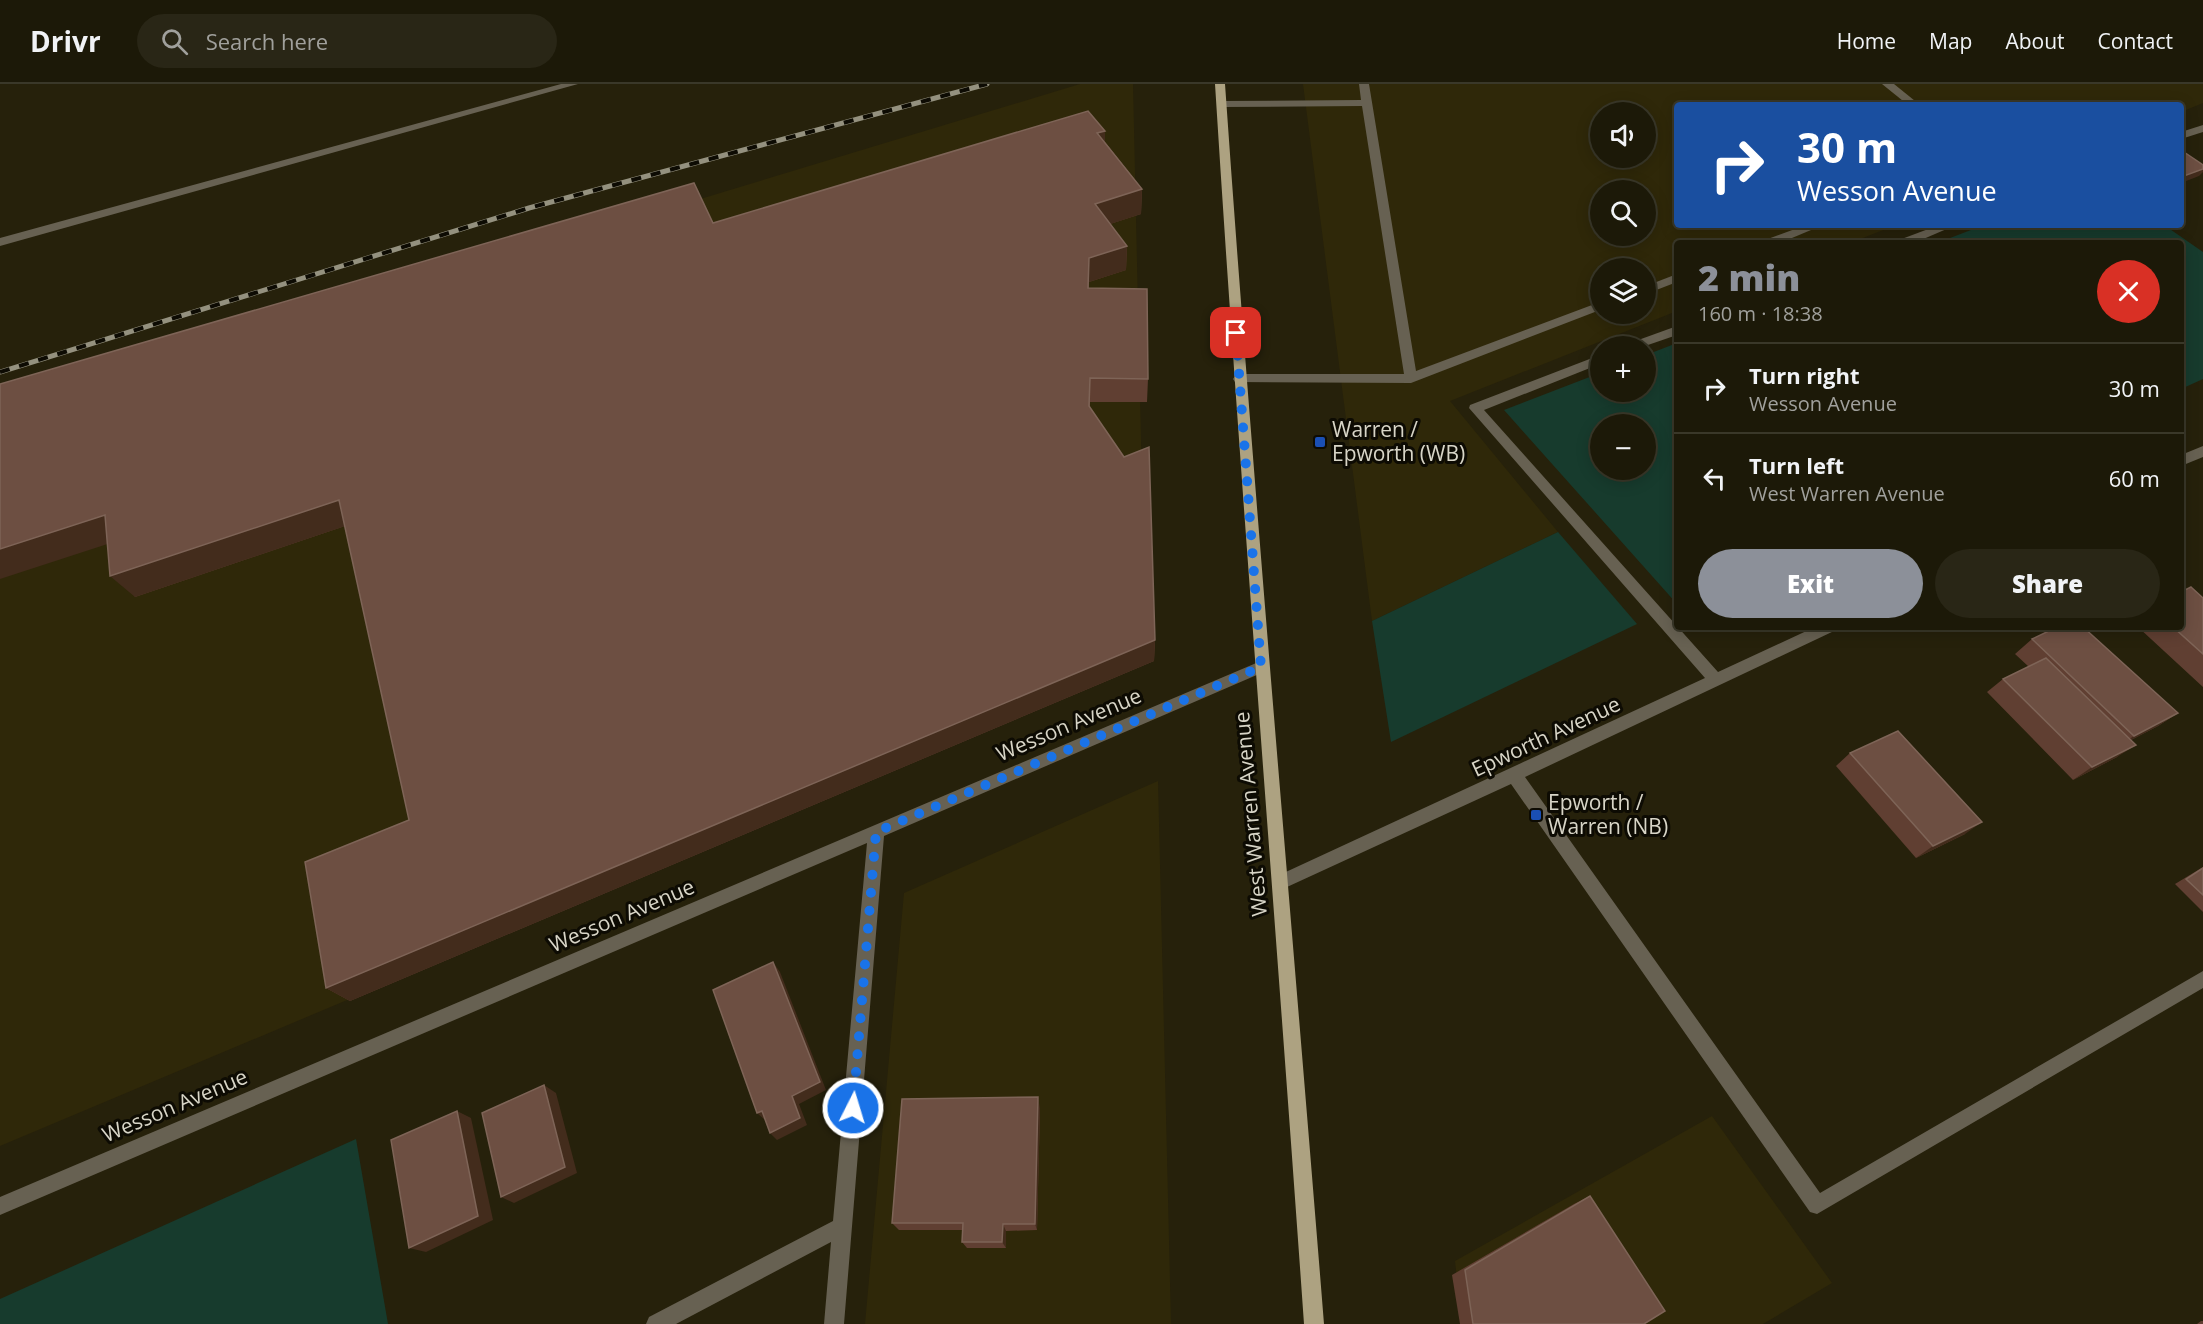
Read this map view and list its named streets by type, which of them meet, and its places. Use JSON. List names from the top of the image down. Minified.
{"streets":{"main road":["West Warren Avenue"],"street":["Wesson Avenue","Epworth Avenue"]},"crossings":[["Wesson Avenue","West Warren Avenue"],["Epworth Avenue","West Warren Avenue"]],"places":{"transit":["Warren / Epworth (WB)","Epworth / Warren (NB)"]},"page":{"header":"Drivr","search":"Search here","nav":["Home","Map","About","Contact"],"map_buttons":["+","−"],"turn":["30 m","Wesson Avenue"],"heading":["2 min","160 m · 18:38"],"list":[{"name":"Turn right","note":"Wesson Avenue","value":"30 m"},{"name":"Turn left","note":"West Warren Avenue","value":"60 m"}],"buttons":["Exit","Share"]}}
